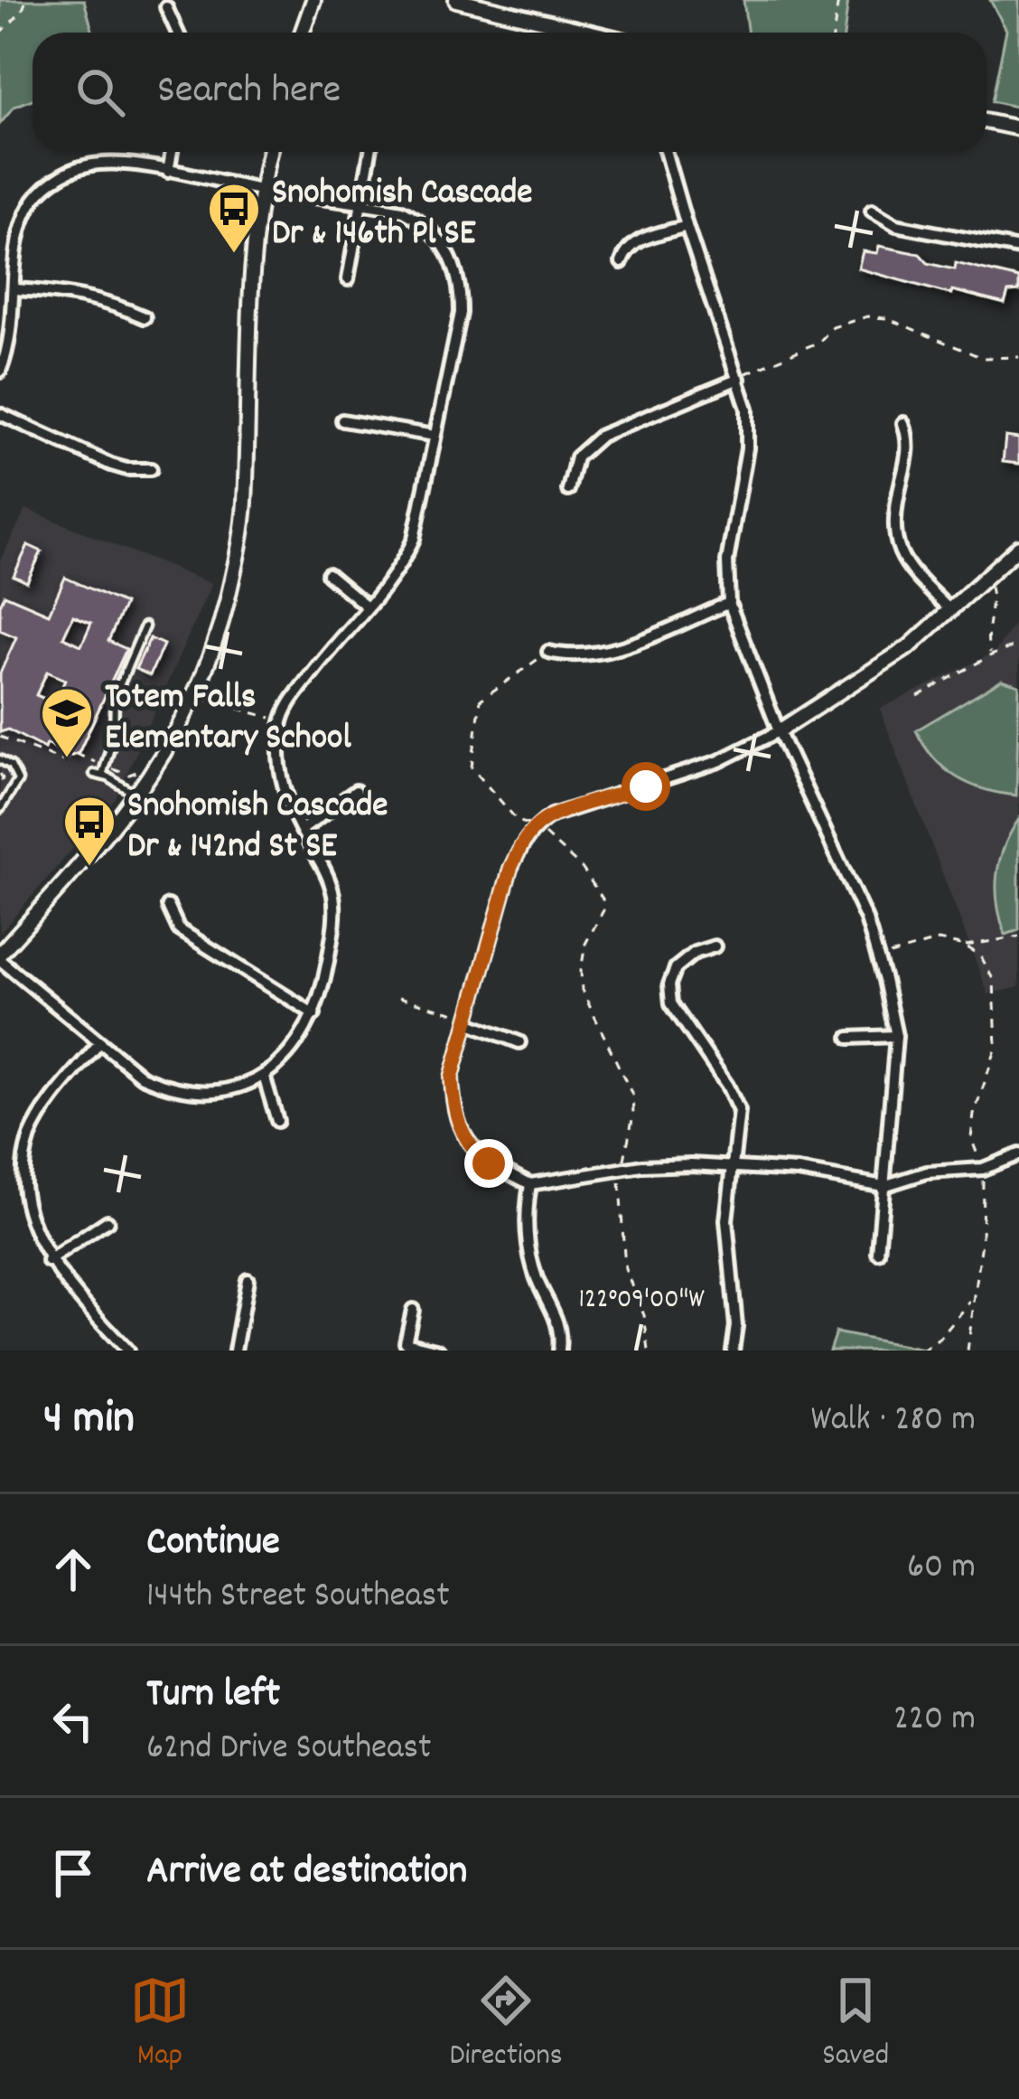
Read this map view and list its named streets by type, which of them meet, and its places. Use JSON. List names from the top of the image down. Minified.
{"places":{"bus stop":["Snohomish Cascade Dr & 146th Pl SE","Snohomish Cascade Dr & 142nd St SE"],"school or university":["Totem Falls Elementary School"]},"page":{"search":"Search here","heading":["4 min","Walk · 280 m"],"list":[["Continue","144th Street Southeast","60 m"],["Turn left","62nd Drive Southeast","220 m"],"Arrive at destination"],"nav":["Map","Directions","Saved"]},"coordinates":["122°09'00\"W"]}
